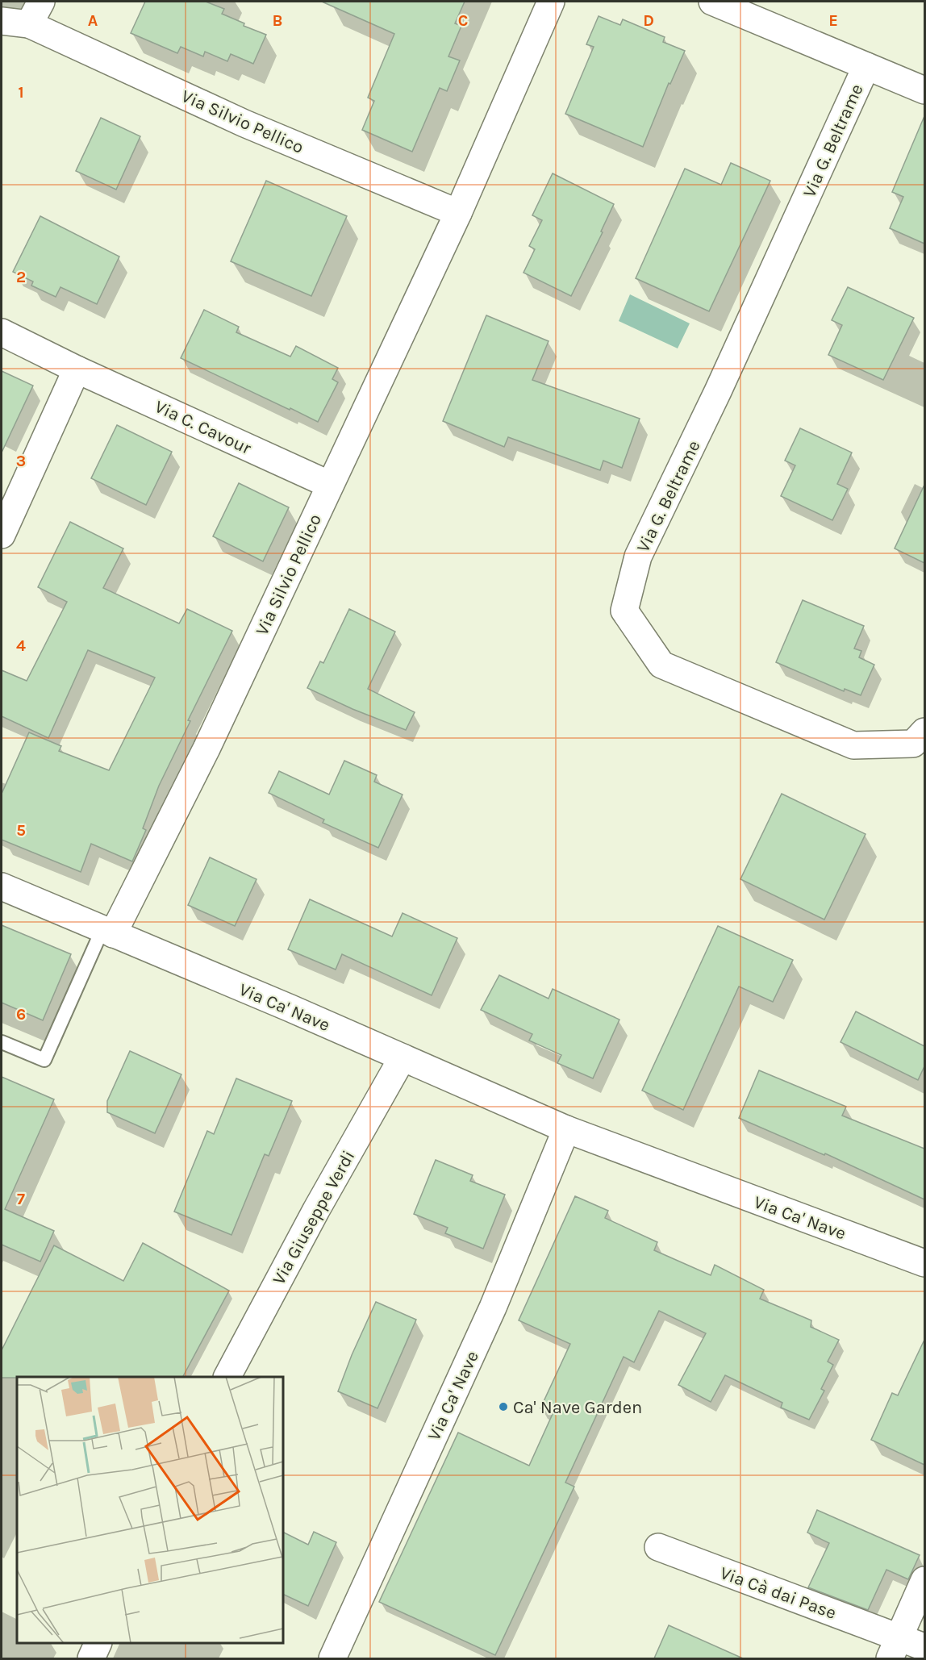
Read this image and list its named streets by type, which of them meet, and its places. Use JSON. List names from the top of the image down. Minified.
{"streets":{"street":["Via Silvio Pellico","Via G. Beltrame","Via C. Cavour","Via Ca' Nave","Via Giuseppe Verdi","Via Cà dai Pase"]},"crossings":[["Via Silvio Pellico","Via C. Cavour"],["Via Silvio Pellico","Via Ca' Nave"],["Via Ca' Nave","Via Giuseppe Verdi"]],"places":["Ca' Nave Garden"],"grid":{"columns":["A","B","C","D","E"],"rows":["1","2","3","4","5","6","7"]}}
